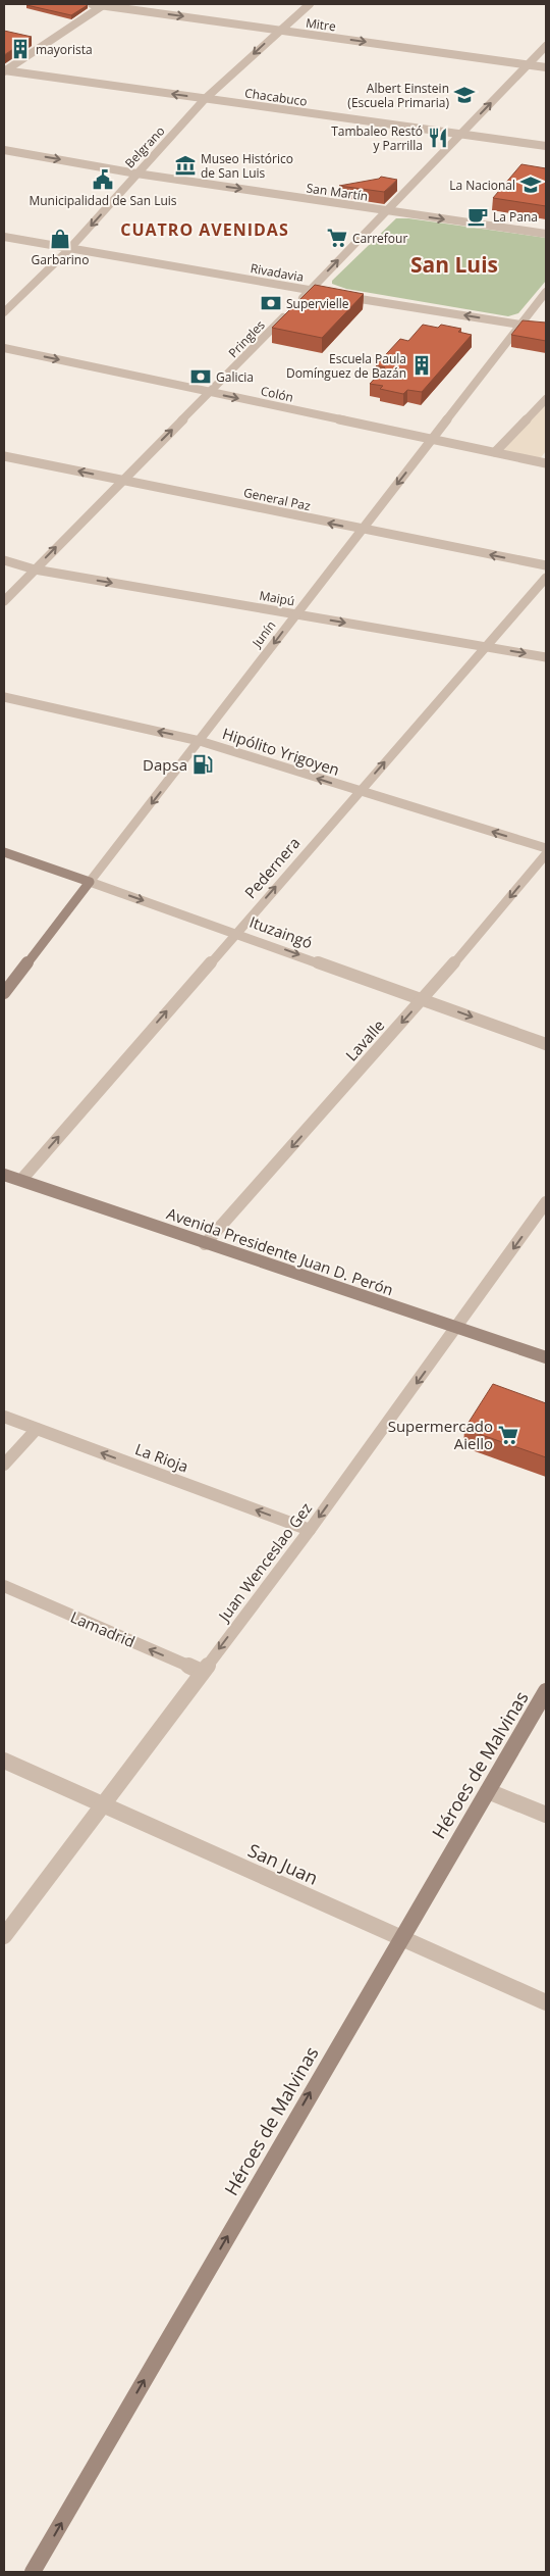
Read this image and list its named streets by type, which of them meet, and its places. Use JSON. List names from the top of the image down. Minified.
{"streets":{"main road":["Junín","Ituzaingó","Avenida Presidente Juan D. Perón","Héroes de Malvinas"],"street":["Mitre","Chacabuco","Belgrano","San Martín","Rivadavia","Pringles","Colón","General Paz","Maipú","Hipólito Yrigoyen","Pedernera","Lavalle","La Rioja","Juan Wenceslao Gez","Lamadrid","San Juan"]},"crossings":[["Mitre","Belgrano"],["Chacabuco","Belgrano"],["Belgrano","San Martín"],["Belgrano","Rivadavia"],["Pringles","Colón"],["Pringles","General Paz"],["Pringles","Maipú"],["Colón","Junín"],["General Paz","Junín"],["Maipú","Junín"],["Maipú","Pedernera"],["Junín","Hipólito Yrigoyen"],["Junín","Ituzaingó"],["Hipólito Yrigoyen","Pedernera"],["Pedernera","Ituzaingó"],["Pedernera","Avenida Presidente Juan D. Perón"],["Ituzaingó","Lavalle"],["Lavalle","Avenida Presidente Juan D. Perón"],["Avenida Presidente Juan D. Perón","Juan Wenceslao Gez"],["La Rioja","Juan Wenceslao Gez"],["Juan Wenceslao Gez","Lamadrid"],["Juan Wenceslao Gez","San Juan"],["Héroes de Malvinas","San Juan"]],"one_way":["Mitre","Chacabuco","Belgrano","Pringles","Colón","General Paz","Maipú","Junín","Hipólito Yrigoyen","Pedernera","Ituzaingó","Lavalle","La Rioja","Juan Wenceslao Gez","Lamadrid","Héroes de Malvinas"],"districts":["CUATRO AVENIDAS","San Luis"],"places":{"building":["mayorista","Escuela Paula Domínguez de Bazán"],"school or university":["Albert Einstein (Escuela Primaria)","La Nacional"],"restaurant":["Tambaleo Restó y Parrilla"],"museum":["Museo Histórico de San Luis"],"public building":["Municipalidad de San Luis"],"cafe":["La Pana"],"supermarket":["Carrefour","Supermercado Aiello"],"shop":["Garbarino"],"bank":["Supervielle","Galicia"],"fuel station":["Dapsa"]}}
